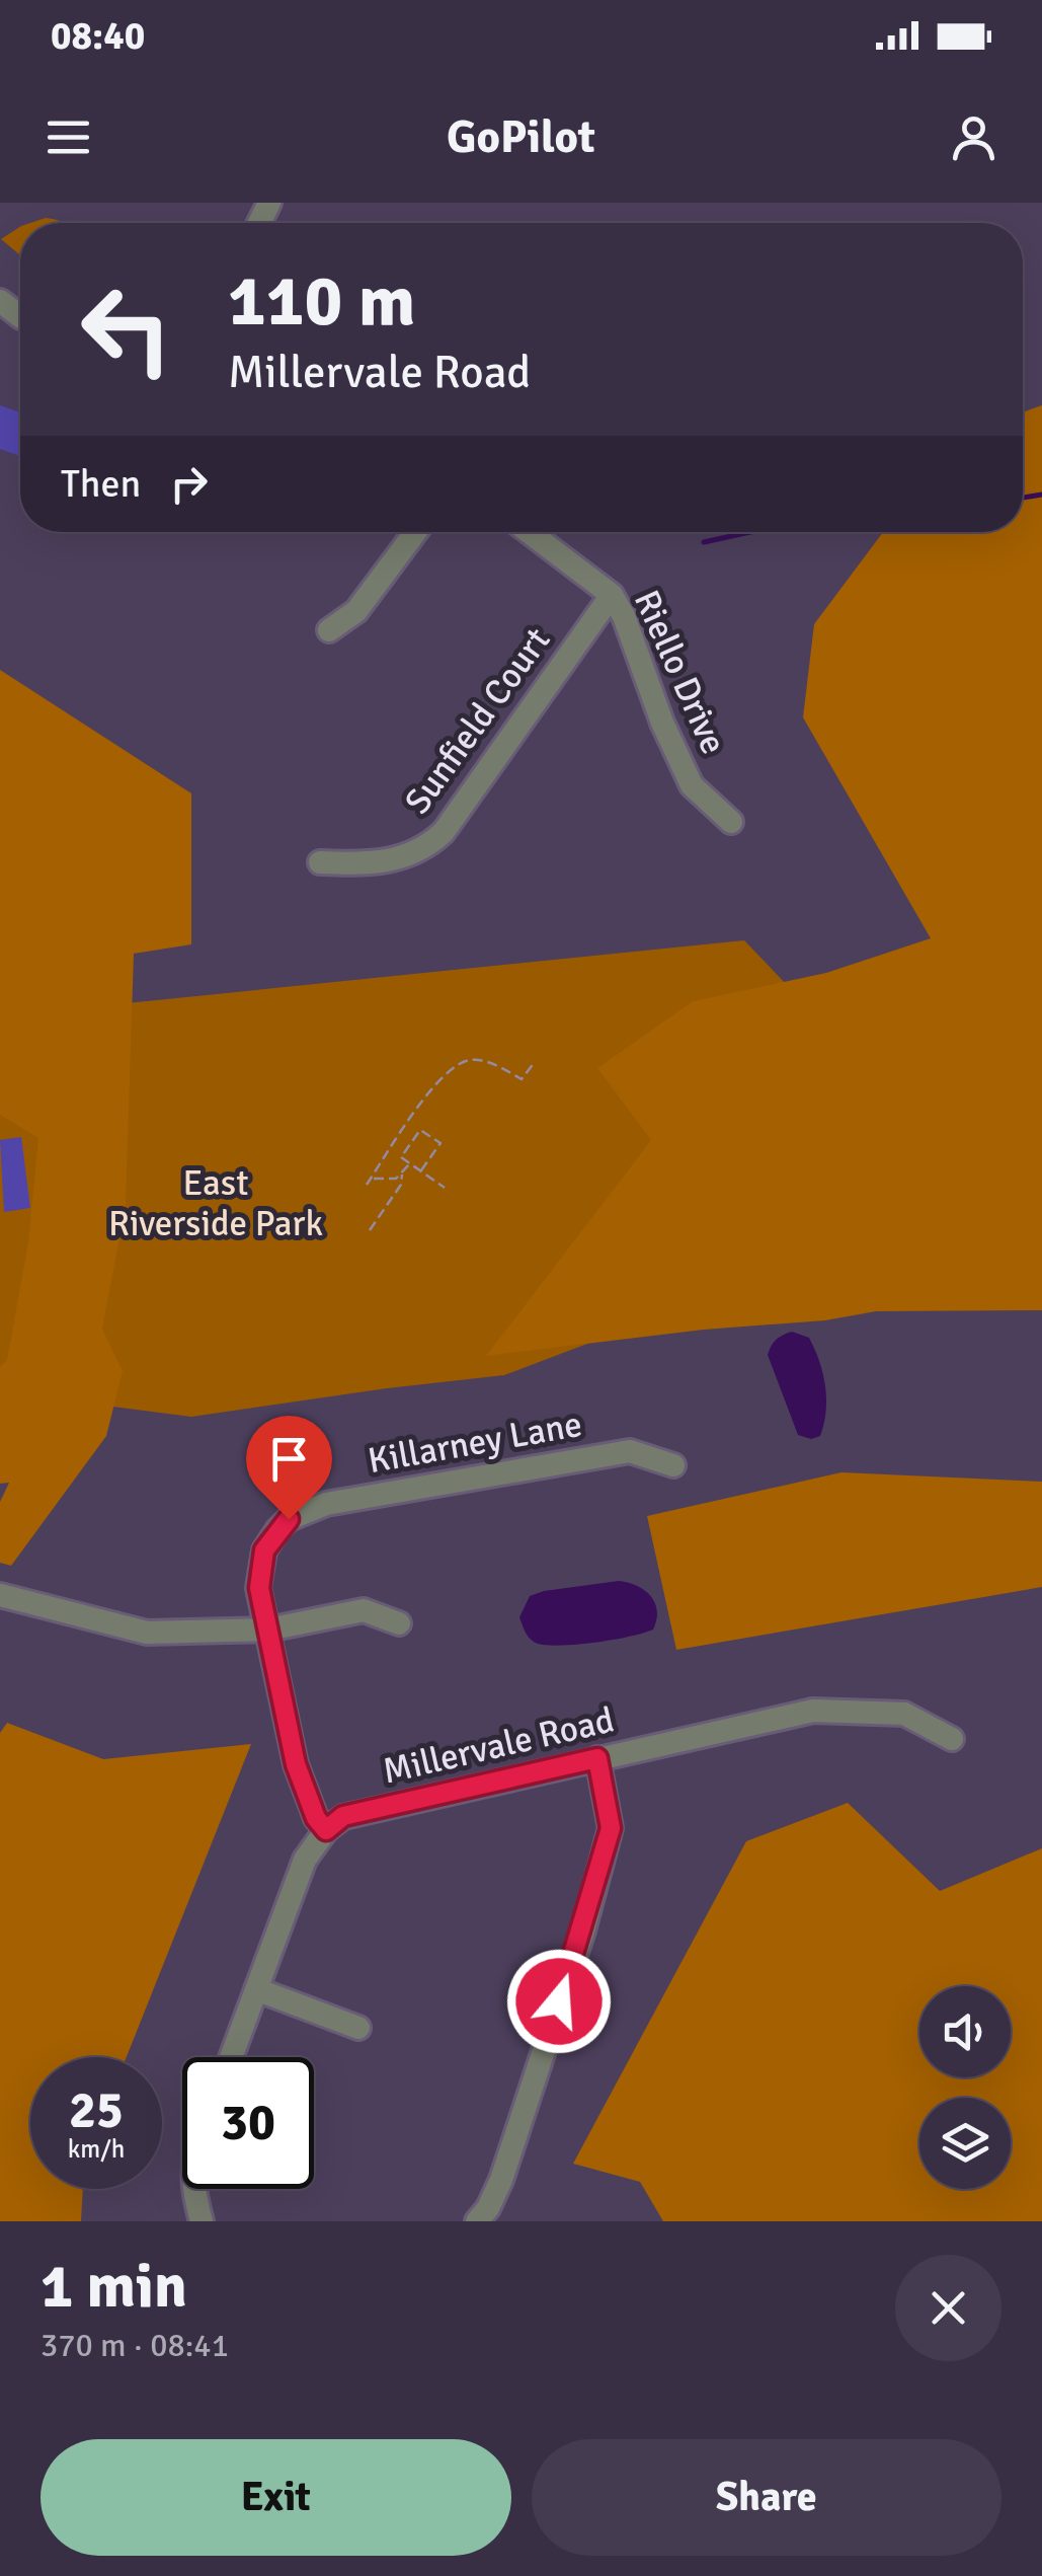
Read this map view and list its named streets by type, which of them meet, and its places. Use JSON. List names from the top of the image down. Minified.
{"streets":{"street":["Riello Drive","Sunfield Court","Killarney Lane","Millervale Road"]},"crossings":[["Riello Drive","Sunfield Court"],["Killarney Lane","Millervale Road"]],"parks":["East Riverside Park"],"page":{"status":"08:40","header":"GoPilot","turn":["110 m","Millervale Road"],"then":"Then","speed":"25 km/h","limit":"30","heading":["1 min","370 m · 08:41"],"buttons":["Exit","Share"]}}
